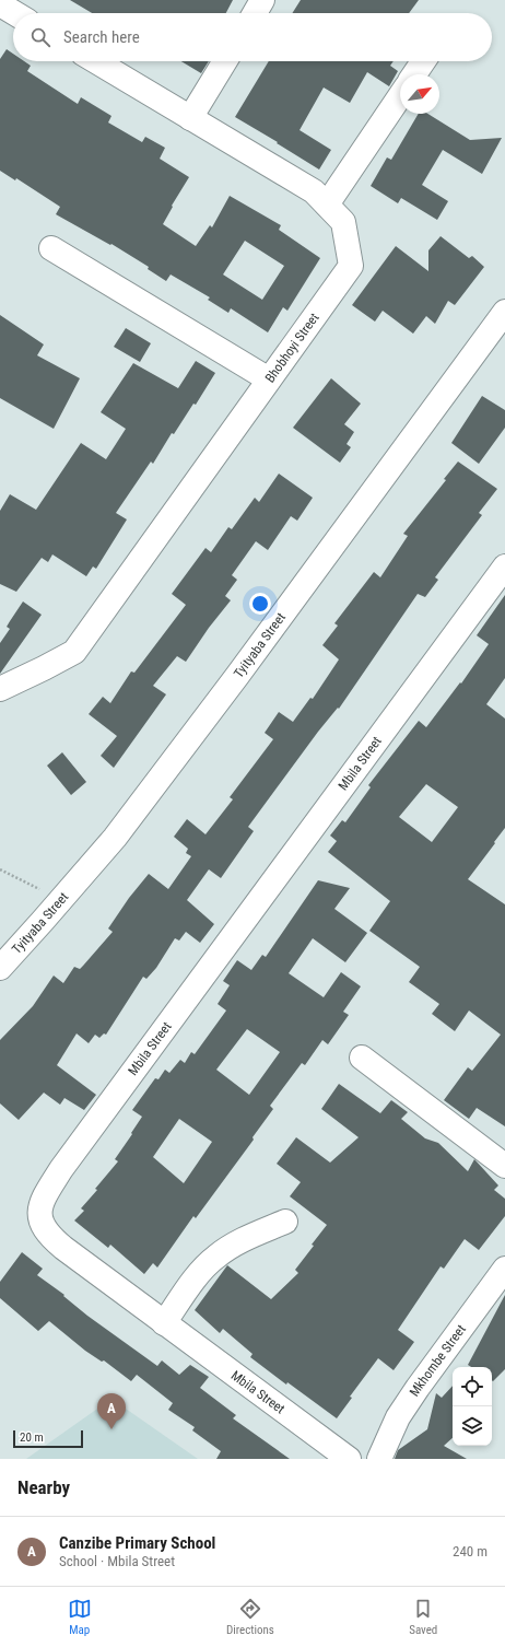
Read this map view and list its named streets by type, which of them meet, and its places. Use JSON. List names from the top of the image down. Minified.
{"streets":{"street":["Bhobhoyi Street","Tyityaba Street","Mbila Street","Mkhombe Street"]},"scale_bar":"20 m","north":"top right","page":{"search":"Search here","pins":"A","scale":"20 m","heading":"Nearby","list":[{"mark":"A","name":"Canzibe Primary School","note":"School · Mbila Street","value":"240 m"}],"nav":["Map","Directions","Saved"]}}
